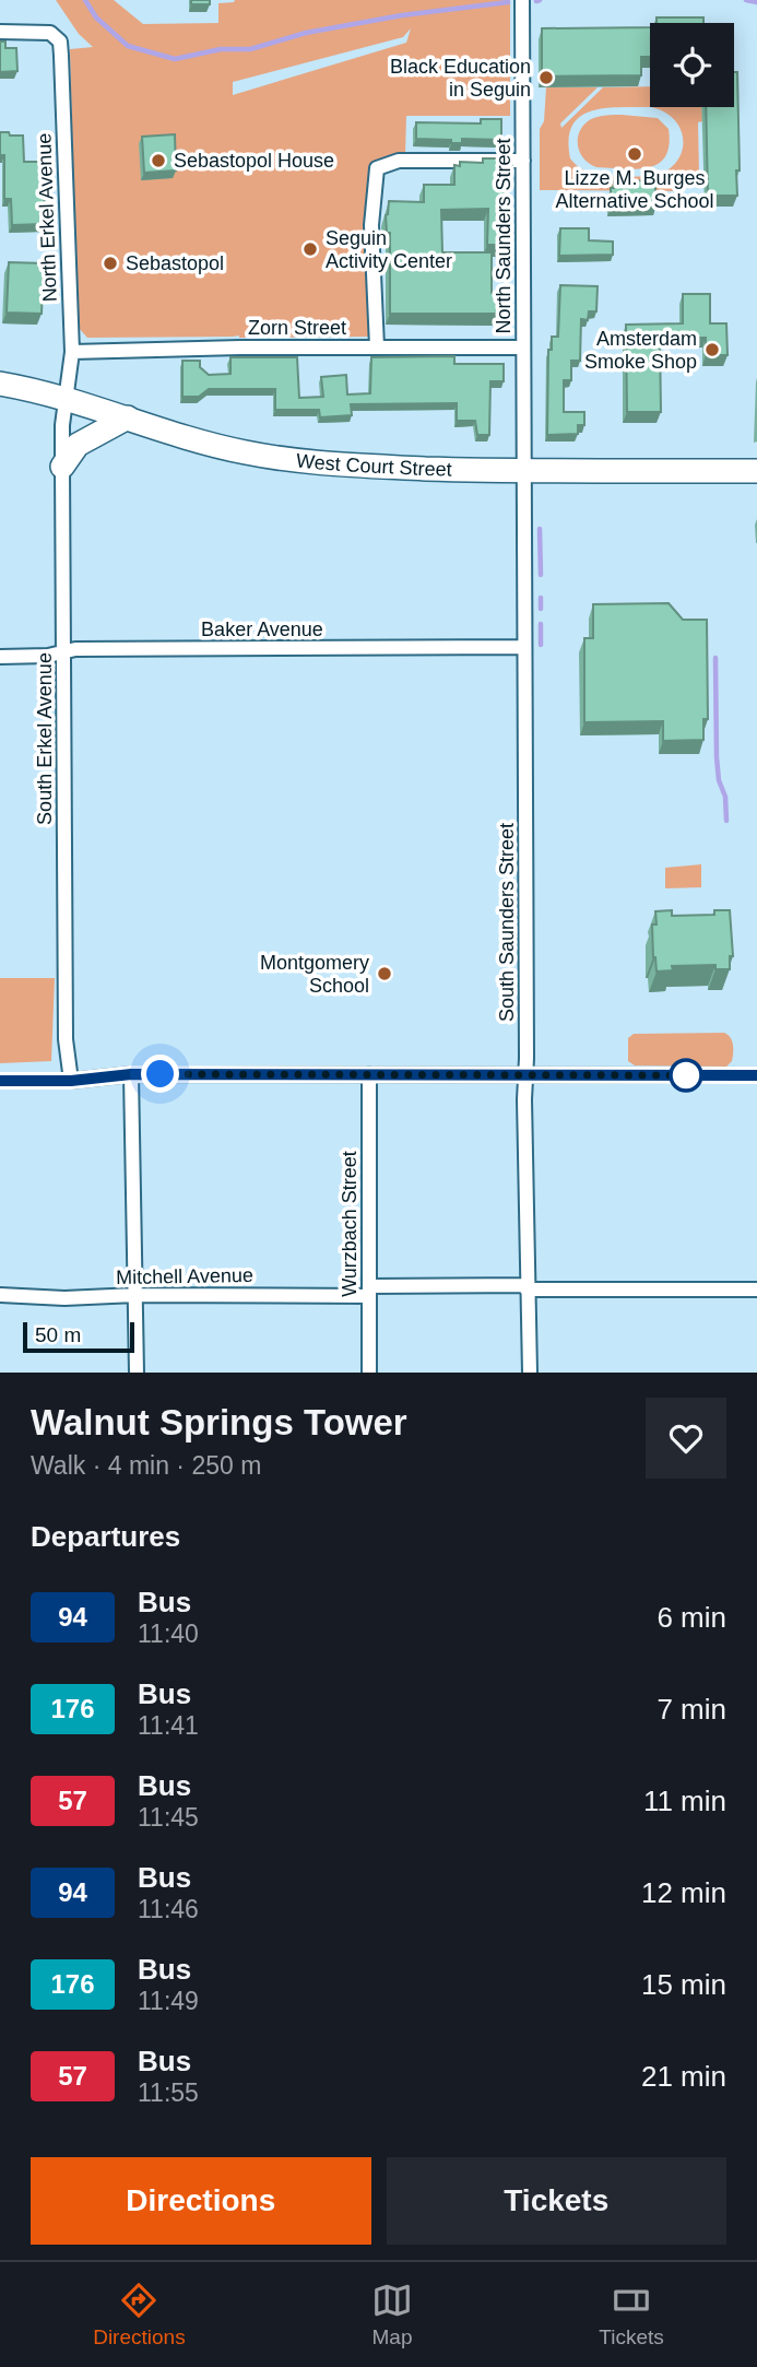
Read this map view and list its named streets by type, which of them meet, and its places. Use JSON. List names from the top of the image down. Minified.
{"streets":{"main road":["West Court Street"],"street":["North Erkel Avenue","North Saunders Street","Zorn Street","Baker Avenue","South Erkel Avenue","South Saunders Street","Wurzbach Street","Mitchell Avenue"]},"crossings":[["North Erkel Avenue","Zorn Street"],["North Erkel Avenue","West Court Street"],["North Erkel Avenue","South Erkel Avenue"],["North Saunders Street","Zorn Street"],["North Saunders Street","West Court Street"],["North Saunders Street","South Saunders Street"],["West Court Street","South Erkel Avenue"],["West Court Street","South Saunders Street"],["Baker Avenue","South Erkel Avenue"],["Baker Avenue","South Saunders Street"],["South Saunders Street","Mitchell Avenue"],["Wurzbach Street","Mitchell Avenue"]],"places":["Black Education in Seguin","Lizze M. Burges Alternative School","Sebastopol House","Seguin Activity Center","Sebastopol","Amsterdam Smoke Shop","Montgomery School"],"lines":["bus line 94"],"scale_bar":"50 m","page":{"scale":"50 m","heading":[["Walnut Springs Tower","Walk · 4 min · 250 m"],"Departures"],"list":[{"mark":"94","name":"Bus","note":"11:40","value":"6 min"},{"mark":"176","name":"Bus","note":"11:41","value":"7 min"},{"mark":"57","name":"Bus","note":"11:45","value":"11 min"},{"mark":"94","name":"Bus","note":"11:46","value":"12 min"},{"mark":"176","name":"Bus","note":"11:49","value":"15 min"},{"mark":"57","name":"Bus","note":"11:55","value":"21 min"}],"buttons":["Directions","Tickets"],"tabs":["Directions","Map","Tickets"]}}
